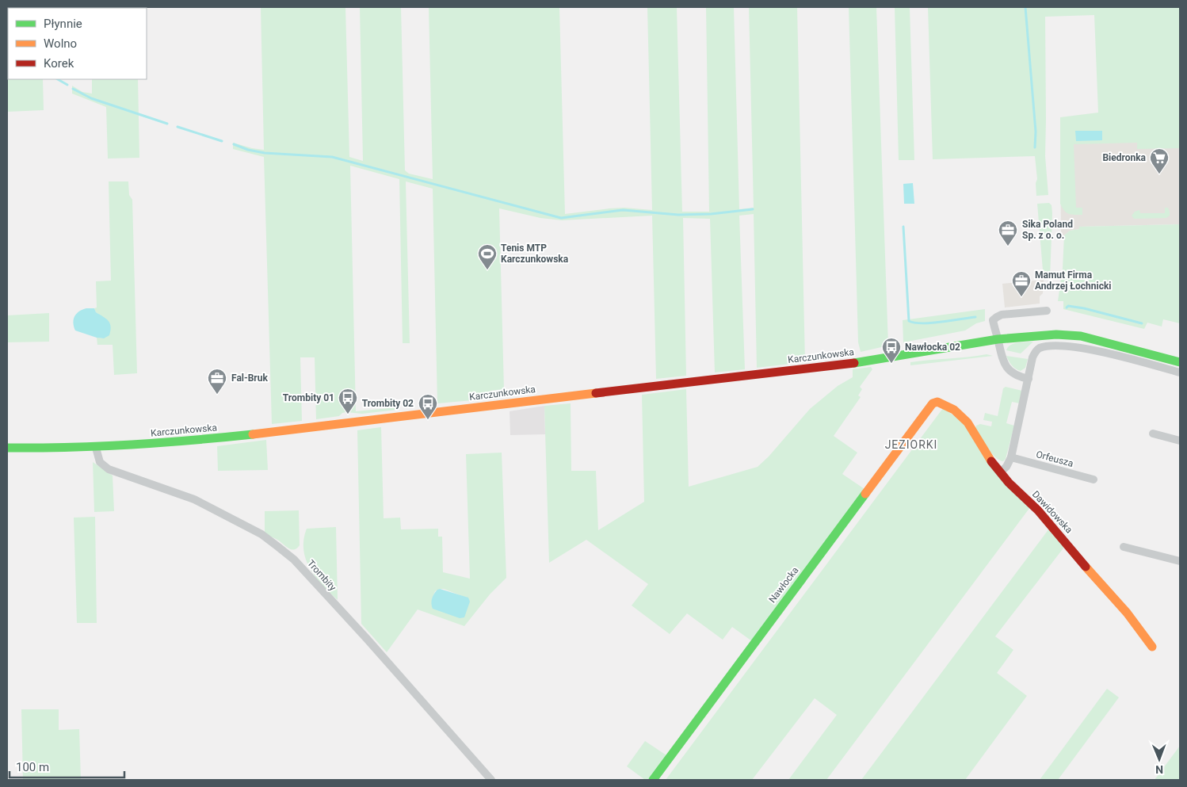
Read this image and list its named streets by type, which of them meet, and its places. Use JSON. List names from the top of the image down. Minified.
{"streets":{"street":["Karczunkowska","Orfeusza","Dawidowska","Trombity","Nawłocka"]},"crossings":[["Karczunkowska","Trombity"],["Dawidowska","Nawłocka"]],"districts":["JEZIORKI"],"places":{"supermarket":["Biedronka"],"office":["Sika Poland Sp. z o. o.","Mamut Firma Andrzej Łochnicki","Fal-Bruk"],"sports":["Tenis MTP Karczunkowska"],"bus stop":["Nawłocka 02","Trombity 01","Trombity 02"]},"legend":["Płynnie","Wolno","Korek"],"scale_bar":"100 m","north":"bottom"}
